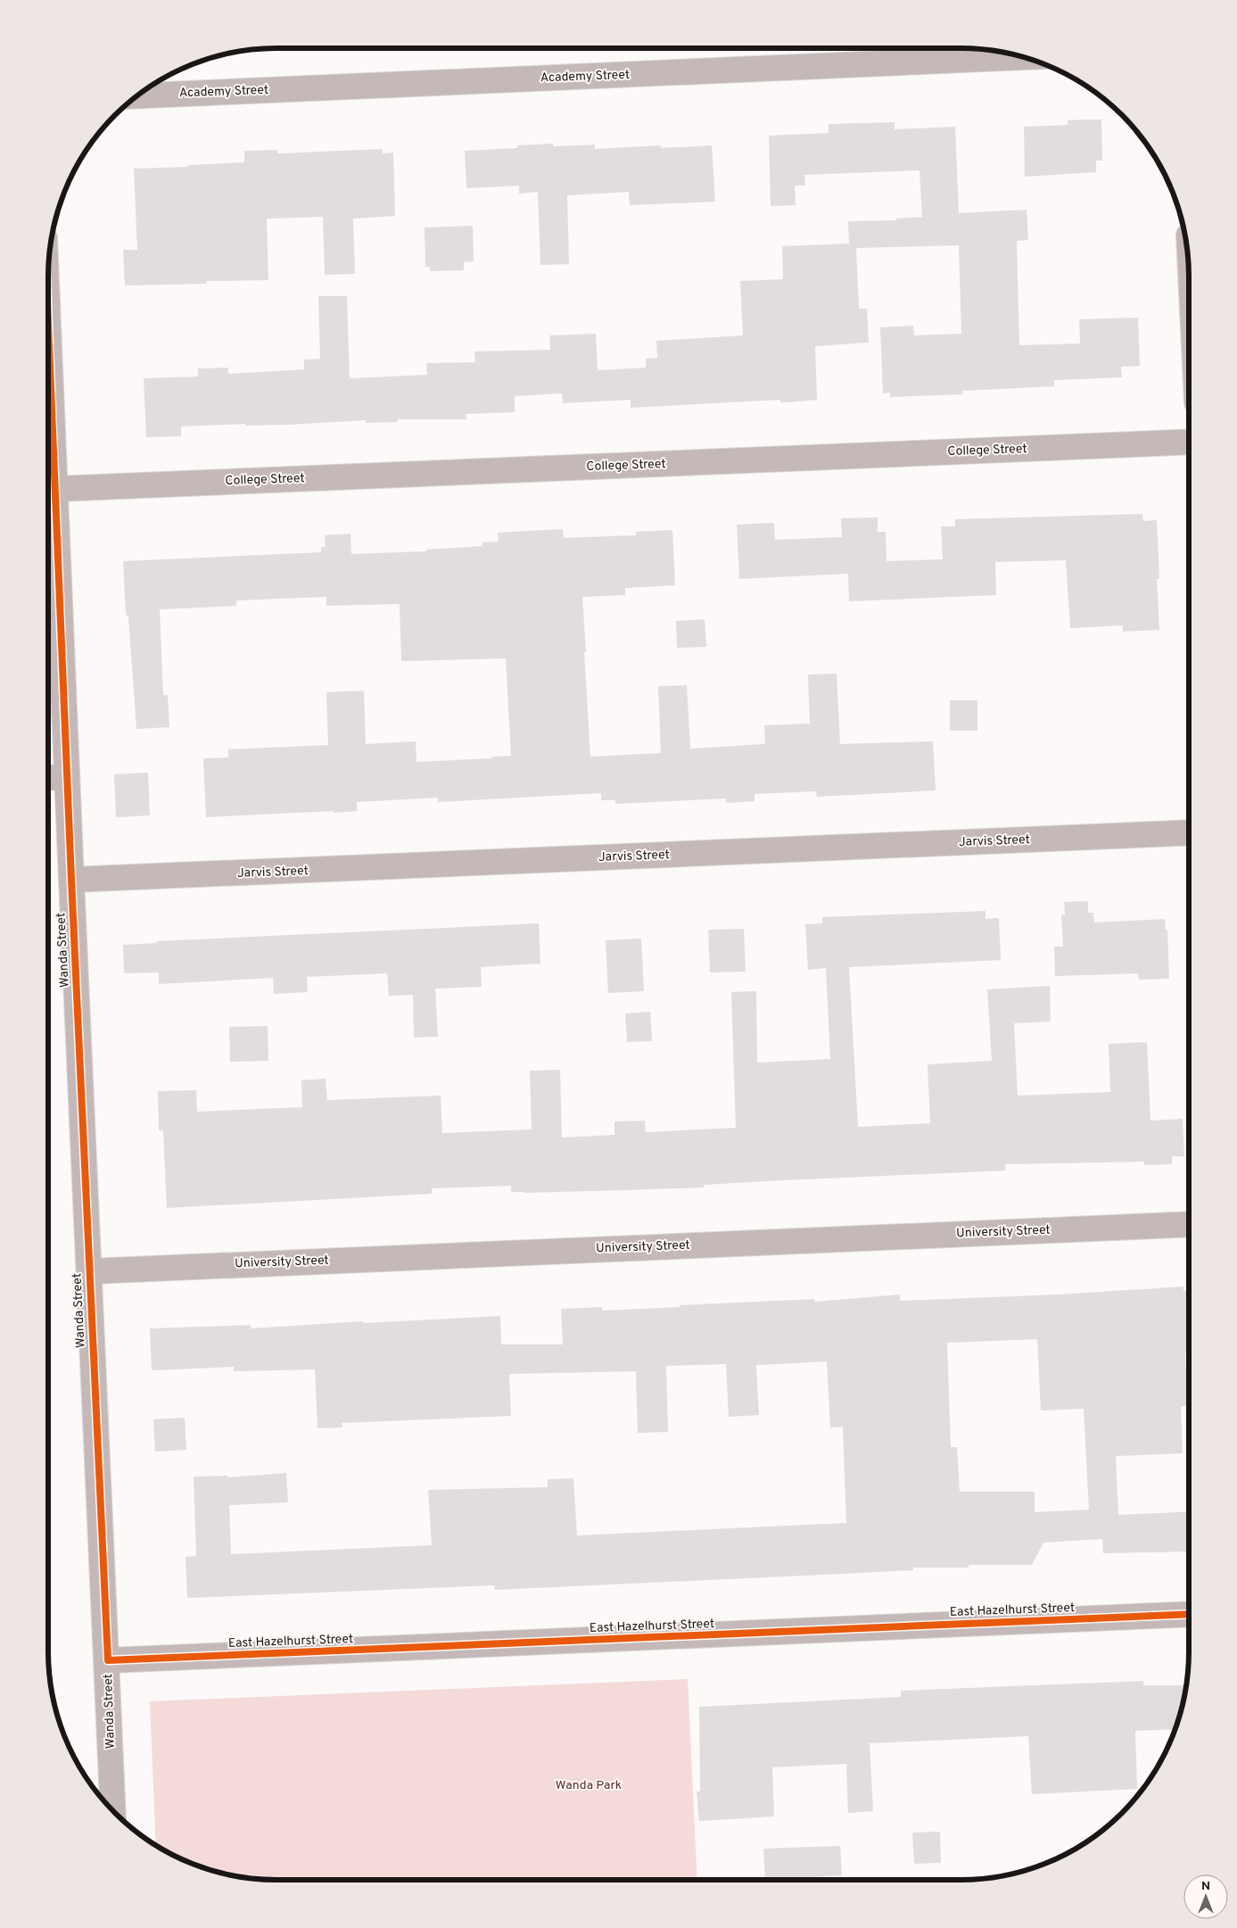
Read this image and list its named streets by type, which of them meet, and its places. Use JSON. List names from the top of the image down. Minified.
{"streets":{"street":["Academy Street","College Street","Jarvis Street","Wanda Street","University Street","East Hazelhurst Street"]},"crossings":[["College Street","Wanda Street"],["Jarvis Street","Wanda Street"],["Wanda Street","University Street"],["Wanda Street","East Hazelhurst Street"]],"parks":["Wanda Park"],"north":"top"}
